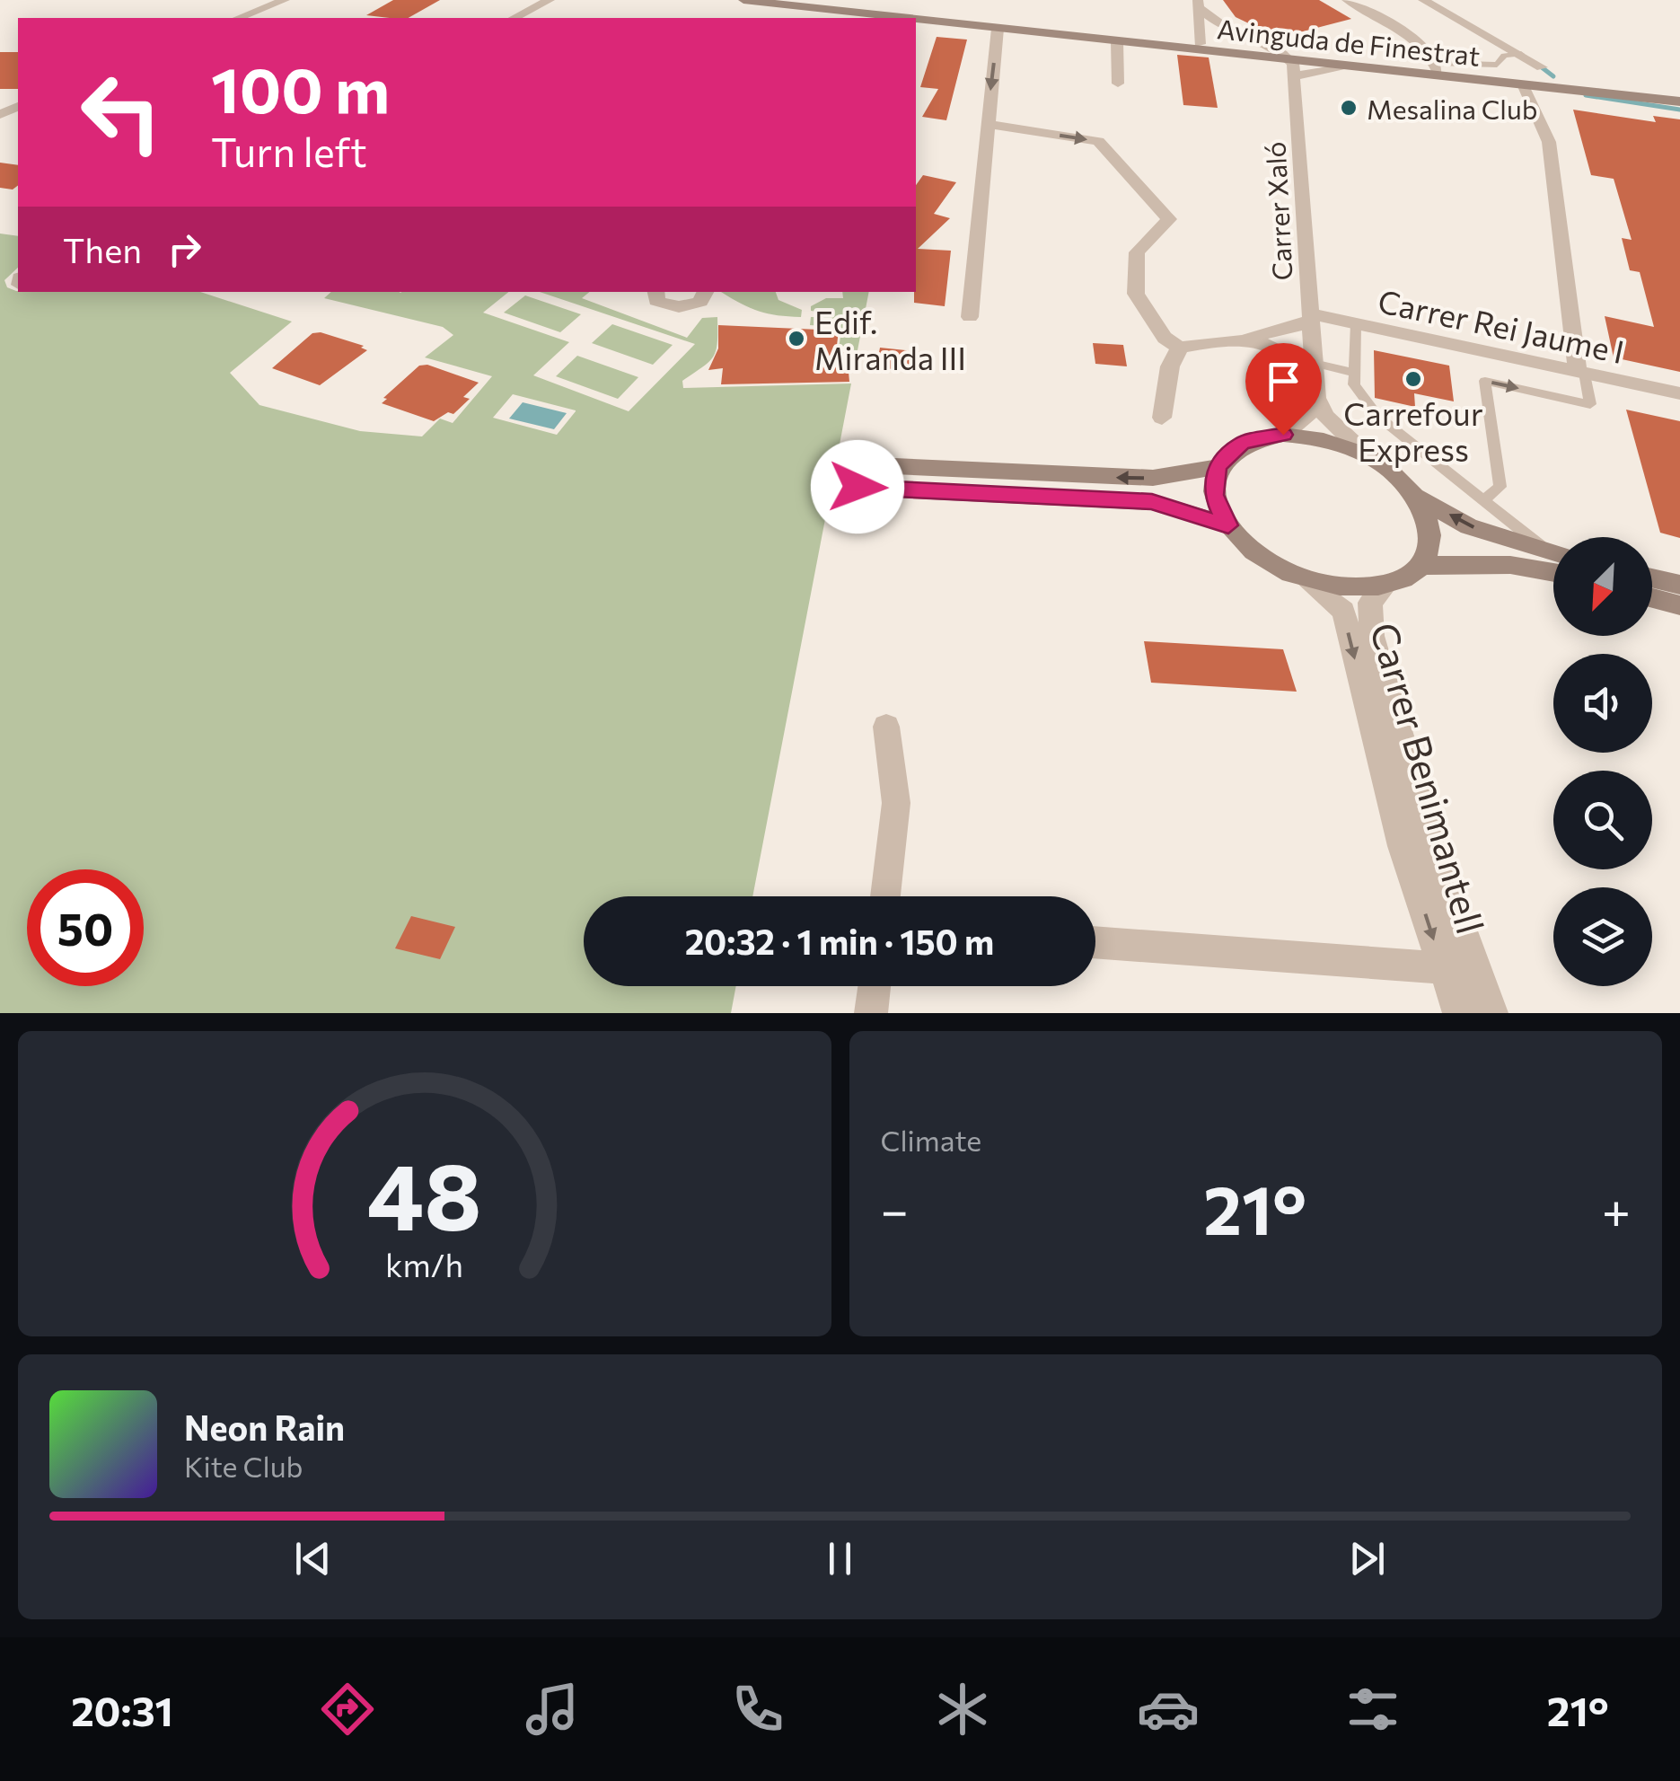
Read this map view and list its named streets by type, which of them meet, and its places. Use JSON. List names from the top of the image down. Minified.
{"streets":{"main road":["Avinguda de Finestrat"],"street":["Carrer Xaló","Carrer Rei Jaume I","Carrer Benimantell"]},"crossings":[["Avinguda de Finestrat","Carrer Xaló"],["Carrer Xaló","Carrer Rei Jaume I"]],"places":["Mesalina Club","Edif. Miranda III","Carrefour Express"],"north":"bottom left","page":{"turn":["100 m","Turn left"],"then":"Then","limit":"50","trip":"20:32 · 1 min · 150 m","tile":"Climate","heat":["−","21°","+"],"song":["Neon Rain","Kite Club"],"tabs":["20:31","21°"],"gauge":["48","km/h"]}}
